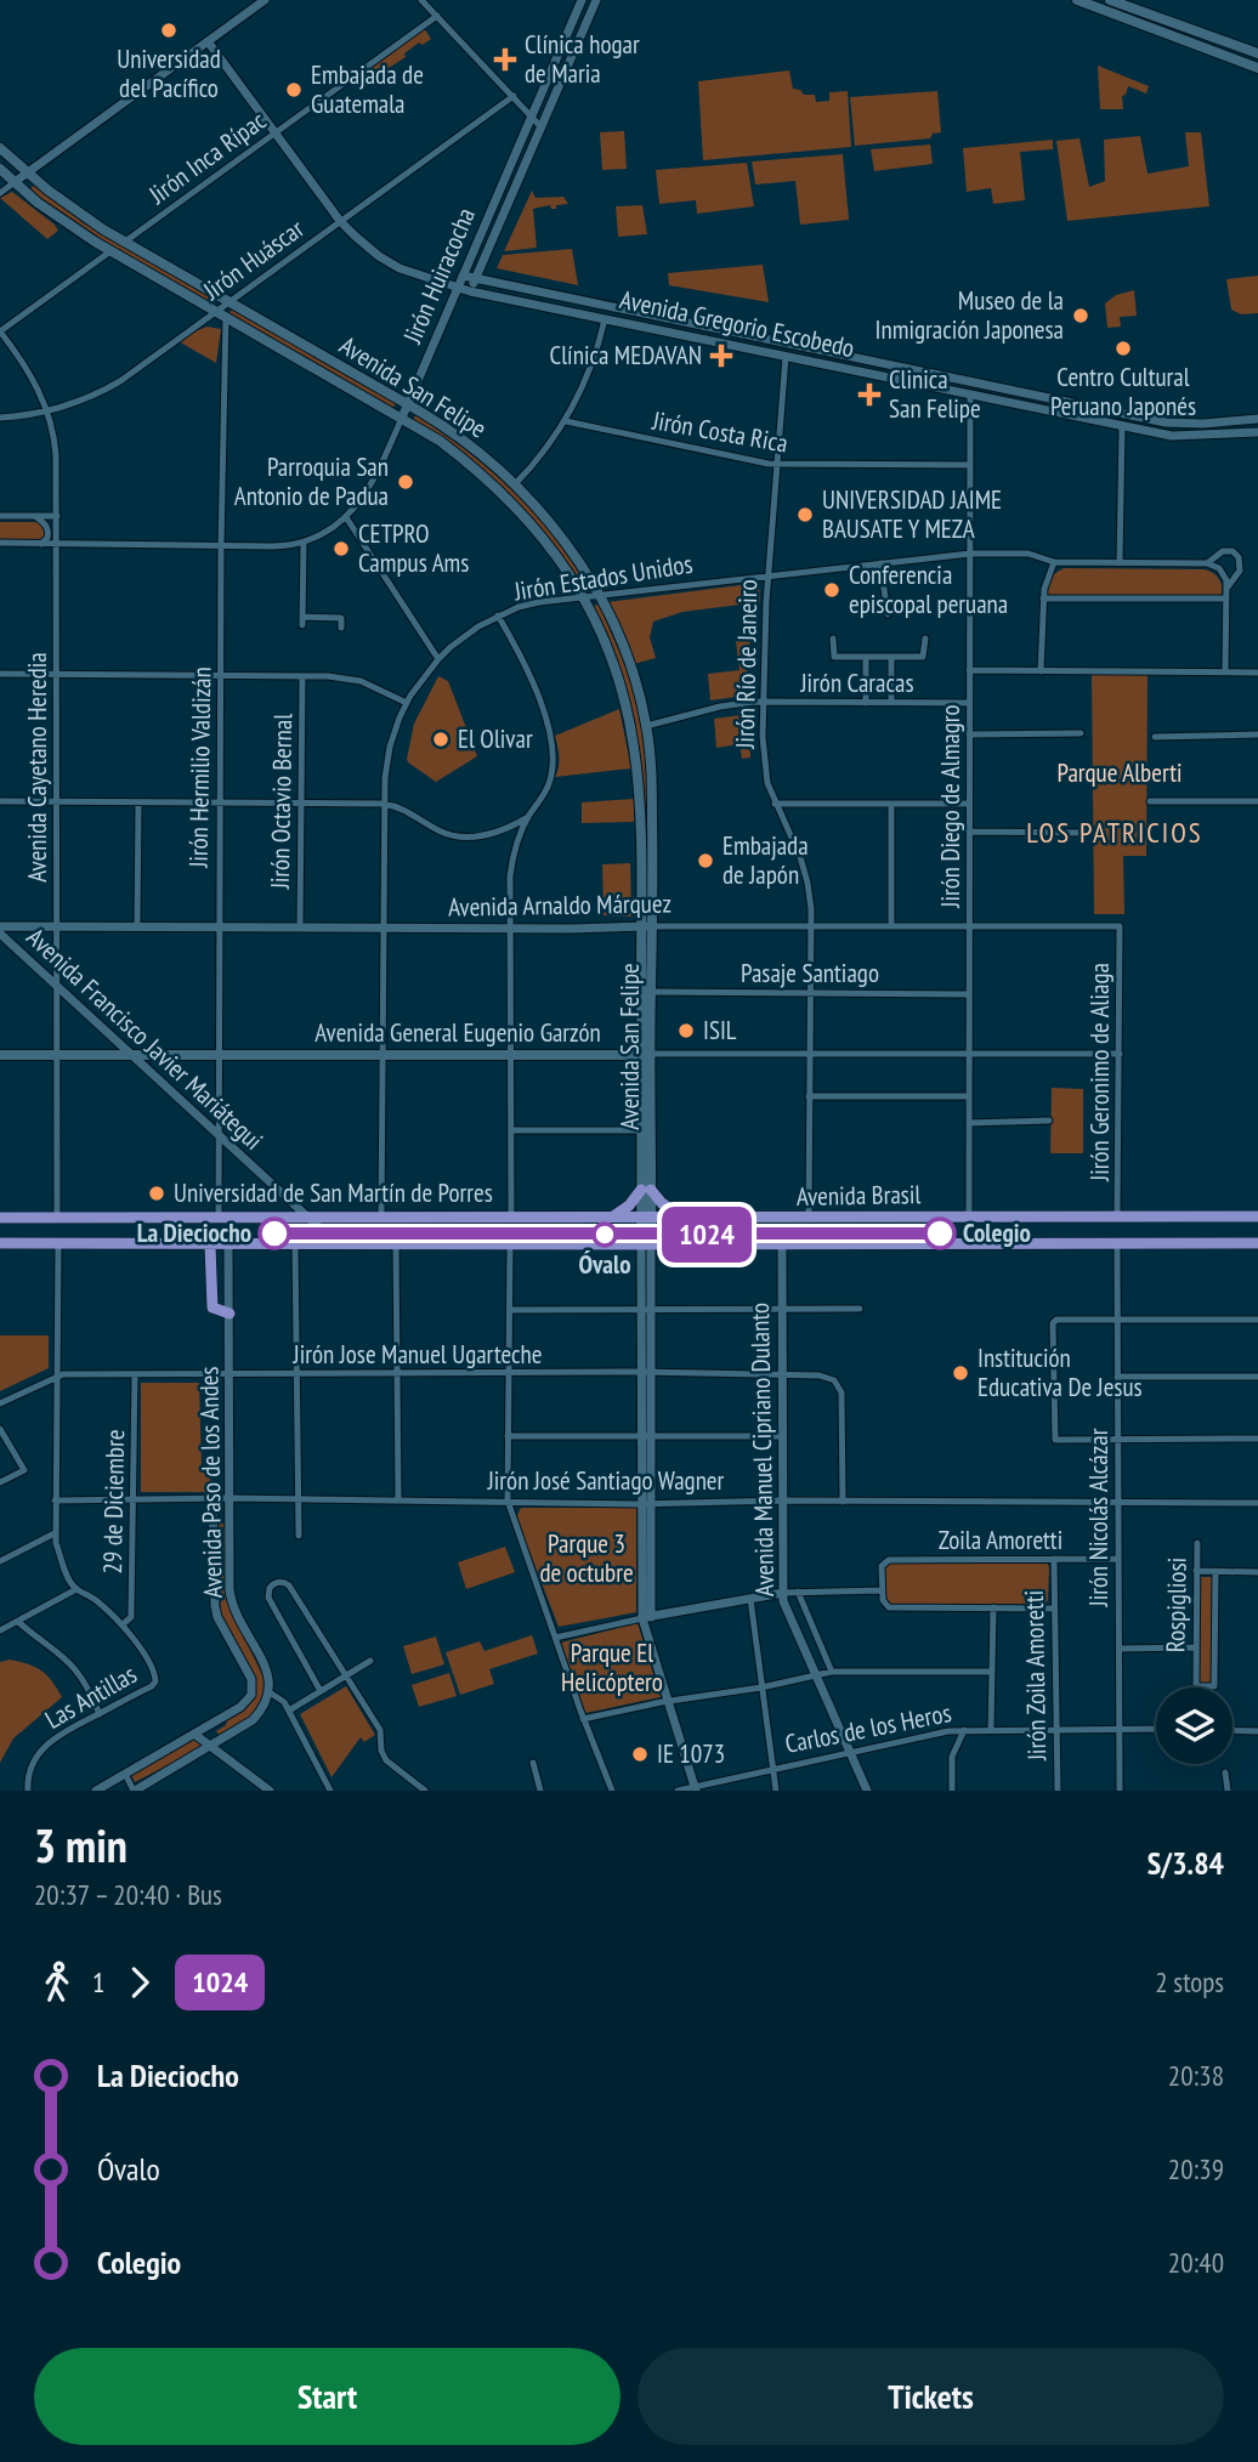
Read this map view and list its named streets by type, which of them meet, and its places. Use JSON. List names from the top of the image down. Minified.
{"streets":{"main road":["Avenida San Felipe","Avenida General Eugenio Garzón","Avenida Brasil"],"street":["Jirón Inca Rípac","Jirón Huáscar","Jirón Huiracocha","Avenida Gregorio Escobedo","Jirón Costa Rica","Jirón Estados Unidos","Jirón Río de Janeiro","Jirón Caracas","Avenida Cayetano Heredia","Jirón Hermilio Valdizán","Jirón Octavio Bernal","Jirón Diego de Almagro","Avenida Arnaldo Márquez","Pasaje Santiago","Avenida Francisco Javier Mariátegui","Jirón Geronimo de Aliaga","Jirón Jose Manuel Ugarteche","Avenida Manuel Cipriano Dulanto","Jirón José Santiago Wagner","Avenida Paso de los Andes","29 de Diciembre","Jirón Nicolás Alcázar","Zoila Amoretti","Rospigliosi","Jirón Zoila Amoretti","Las Antillas","Carlos de los Heros"]},"crossings":[["Jirón Inca Rípac","Avenida Gregorio Escobedo"],["Jirón Inca Rípac","Avenida San Felipe"],["Jirón Huáscar","Avenida Gregorio Escobedo"],["Jirón Huáscar","Avenida San Felipe"],["Jirón Huáscar","Avenida Cayetano Heredia"],["Jirón Huáscar","Jirón Hermilio Valdizán"],["Jirón Huiracocha","Avenida Gregorio Escobedo"],["Jirón Huiracocha","Avenida San Felipe"],["Jirón Huiracocha","Avenida Cayetano Heredia"],["Jirón Huiracocha","Jirón Hermilio Valdizán"],["Avenida Gregorio Escobedo","Jirón Río de Janeiro"],["Avenida Gregorio Escobedo","Jirón Diego de Almagro"],["Avenida San Felipe","Jirón Estados Unidos"],["Avenida San Felipe","Jirón Caracas"],["Avenida San Felipe","Jirón Hermilio Valdizán"],["Avenida San Felipe","Avenida Arnaldo Márquez"],["Avenida San Felipe","Pasaje Santiago"],["Avenida San Felipe","Avenida General Eugenio Garzón"],["Avenida San Felipe","Avenida Brasil"],["Jirón Costa Rica","Jirón Río de Janeiro"],["Jirón Costa Rica","Jirón Diego de Almagro"],["Jirón Estados Unidos","Jirón Río de Janeiro"],["Jirón Estados Unidos","Jirón Diego de Almagro"],["Jirón Estados Unidos","Avenida Arnaldo Márquez"],["Jirón Estados Unidos","Avenida General Eugenio Garzón"],["Jirón Estados Unidos","Avenida Brasil"],["Jirón Río de Janeiro","Jirón Caracas"],["Jirón Río de Janeiro","Avenida Arnaldo Márquez"],["Jirón Río de Janeiro","Pasaje Santiago"],["Jirón Río de Janeiro","Avenida General Eugenio Garzón"],["Jirón Río de Janeiro","Avenida Brasil"],["Jirón Caracas","Jirón Diego de Almagro"],["Avenida Cayetano Heredia","Avenida Arnaldo Márquez"],["Avenida Cayetano Heredia","Avenida General Eugenio Garzón"],["Avenida Cayetano Heredia","Avenida Francisco Javier Mariátegui"],["Avenida Cayetano Heredia","Avenida Brasil"],["Jirón Hermilio Valdizán","Avenida Arnaldo Márquez"],["Jirón Hermilio Valdizán","Avenida General Eugenio Garzón"],["Jirón Hermilio Valdizán","Avenida Francisco Javier Mariátegui"],["Jirón Hermilio Valdizán","Avenida Brasil"],["Jirón Octavio Bernal","Avenida Arnaldo Márquez"],["Jirón Diego de Almagro","Avenida Arnaldo Márquez"],["Jirón Diego de Almagro","Pasaje Santiago"],["Jirón Diego de Almagro","Avenida General Eugenio Garzón"],["Jirón Diego de Almagro","Avenida Brasil"],["Avenida Arnaldo Márquez","Jirón Geronimo de Aliaga"],["Avenida General Eugenio Garzón","Avenida Francisco Javier Mariátegui"],["Avenida General Eugenio Garzón","Jirón Geronimo de Aliaga"],["Avenida Francisco Javier Mariátegui","Avenida Brasil"],["Jirón Geronimo de Aliaga","Avenida Brasil"],["Avenida Brasil","Avenida Manuel Cipriano Dulanto"],["Avenida Brasil","Avenida Paso de los Andes"],["Avenida Brasil","Jirón Nicolás Alcázar"],["Jirón Jose Manuel Ugarteche","Avenida Manuel Cipriano Dulanto"],["Jirón Jose Manuel Ugarteche","Jirón José Santiago Wagner"],["Jirón Jose Manuel Ugarteche","Avenida Paso de los Andes"],["Jirón Jose Manuel Ugarteche","29 de Diciembre"],["Avenida Manuel Cipriano Dulanto","Jirón José Santiago Wagner"],["Avenida Manuel Cipriano Dulanto","Carlos de los Heros"],["Jirón José Santiago Wagner","Avenida Paso de los Andes"],["Jirón José Santiago Wagner","29 de Diciembre"],["Jirón José Santiago Wagner","Jirón Nicolás Alcázar"],["29 de Diciembre","Las Antillas"],["Jirón Nicolás Alcázar","Zoila Amoretti"],["Jirón Nicolás Alcázar","Carlos de los Heros"],["Zoila Amoretti","Jirón Zoila Amoretti"],["Jirón Zoila Amoretti","Carlos de los Heros"]],"districts":["LOS PATRICIOS"],"parks":["Parque Alberti","Parque 3 de octubre","Parque El Helicóptero"],"places":{"other":["Universidad del Pacífico","Embajada de Guatemala","Museo de la Inmigración Japonesa","Centro Cultural Peruano Japonés","Parroquia San Antonio de Padua","UNIVERSIDAD JAIME BAUSATE Y MEZA","CETPRO Campus Ams","Conferencia episcopal peruana","El Olivar","Embajada de Japón","ISIL","Universidad de San Martín de Porres","La Dieciocho","Colegio","Óvalo","Institución Educativa De Jesus","IE 1073"],"health":["Clínica hogar de Maria","Clínica MEDAVAN","Clinica San Felipe"]},"lines":["bus line 1024"],"page":{"on_map":"1024","heading":["3 min","20:37 – 20:40 · Bus","S/3.84"],"legs":["1","1024","2 stops"],"list":[{"name":"La Dieciocho","value":"20:38"},{"name":"Óvalo","value":"20:39"},{"name":"Colegio","value":"20:40"}],"buttons":["Start","Tickets"]}}
